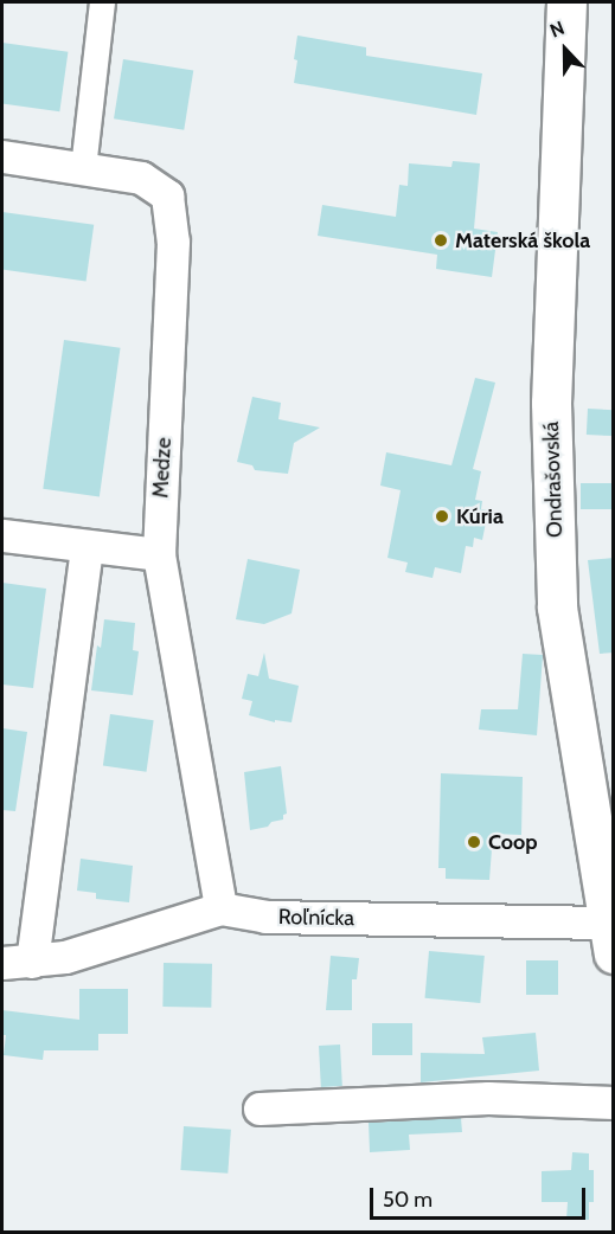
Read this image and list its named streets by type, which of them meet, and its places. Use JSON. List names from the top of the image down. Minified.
{"streets":{"street":["Medze","Ondrašovská","Roľnícka"]},"crossings":[["Medze","Roľnícka"],["Ondrašovská","Roľnícka"]],"places":["Materská škola","Kúria","Coop"],"scale_bar":"50 m","north":"top"}
